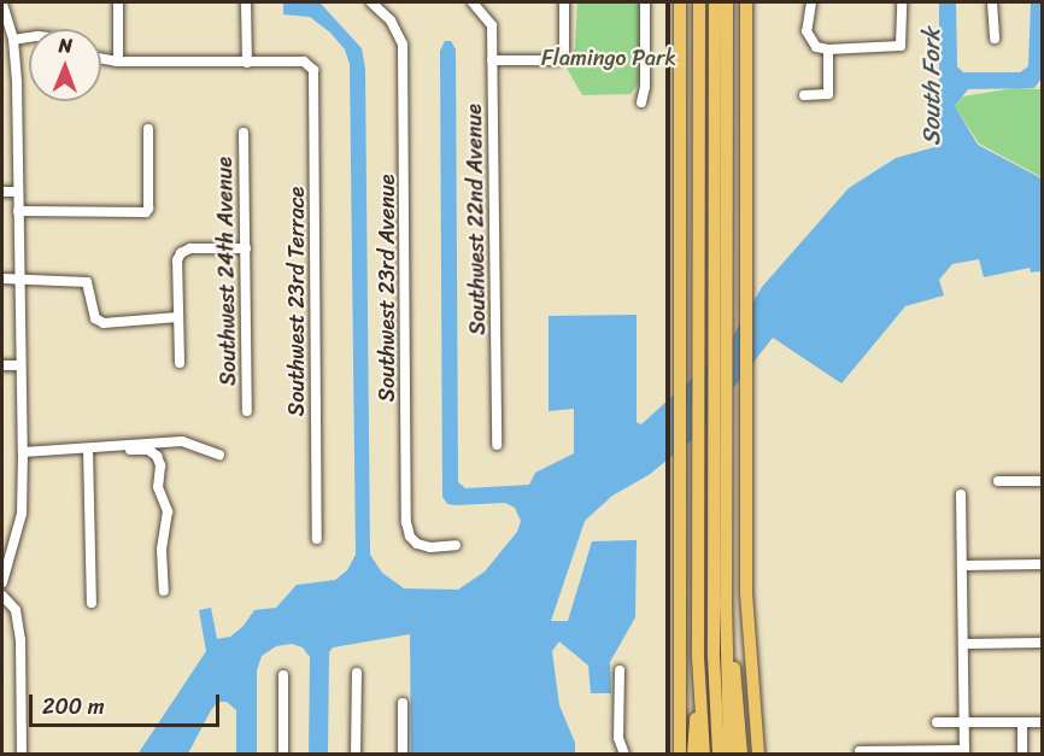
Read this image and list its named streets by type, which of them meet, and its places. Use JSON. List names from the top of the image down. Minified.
{"streets":{"street":["Southwest 22nd Avenue","Southwest 24th Avenue","Southwest 23rd Avenue","Southwest 23rd Terrace"]},"water":["South Fork"],"parks":["Flamingo Park"],"scale_bar":"200 m","north":"top"}
